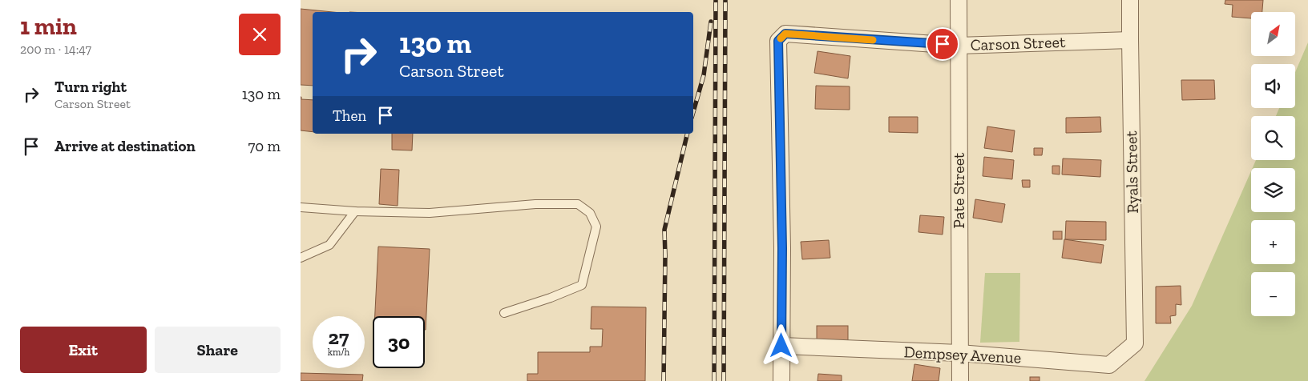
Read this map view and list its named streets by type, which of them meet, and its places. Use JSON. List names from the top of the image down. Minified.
{"streets":{"street":["Carson Street","Ryals Street","Pate Street","Dempsey Avenue"]},"crossings":[["Carson Street","Ryals Street"],["Carson Street","Pate Street"],["Carson Street","Dempsey Avenue"],["Ryals Street","Dempsey Avenue"],["Pate Street","Dempsey Avenue"]],"north":"top right","page":{"heading":["1 min","200 m · 14:47"],"map_buttons":["+","−"],"turn":["130 m","Carson Street"],"list":[{"name":"Turn right","note":"Carson Street","value":"130 m"},{"name":"Arrive at destination","value":"70 m"}],"then":"Then","speed":"27 km/h","limit":"30","buttons":["Exit","Share"]}}
